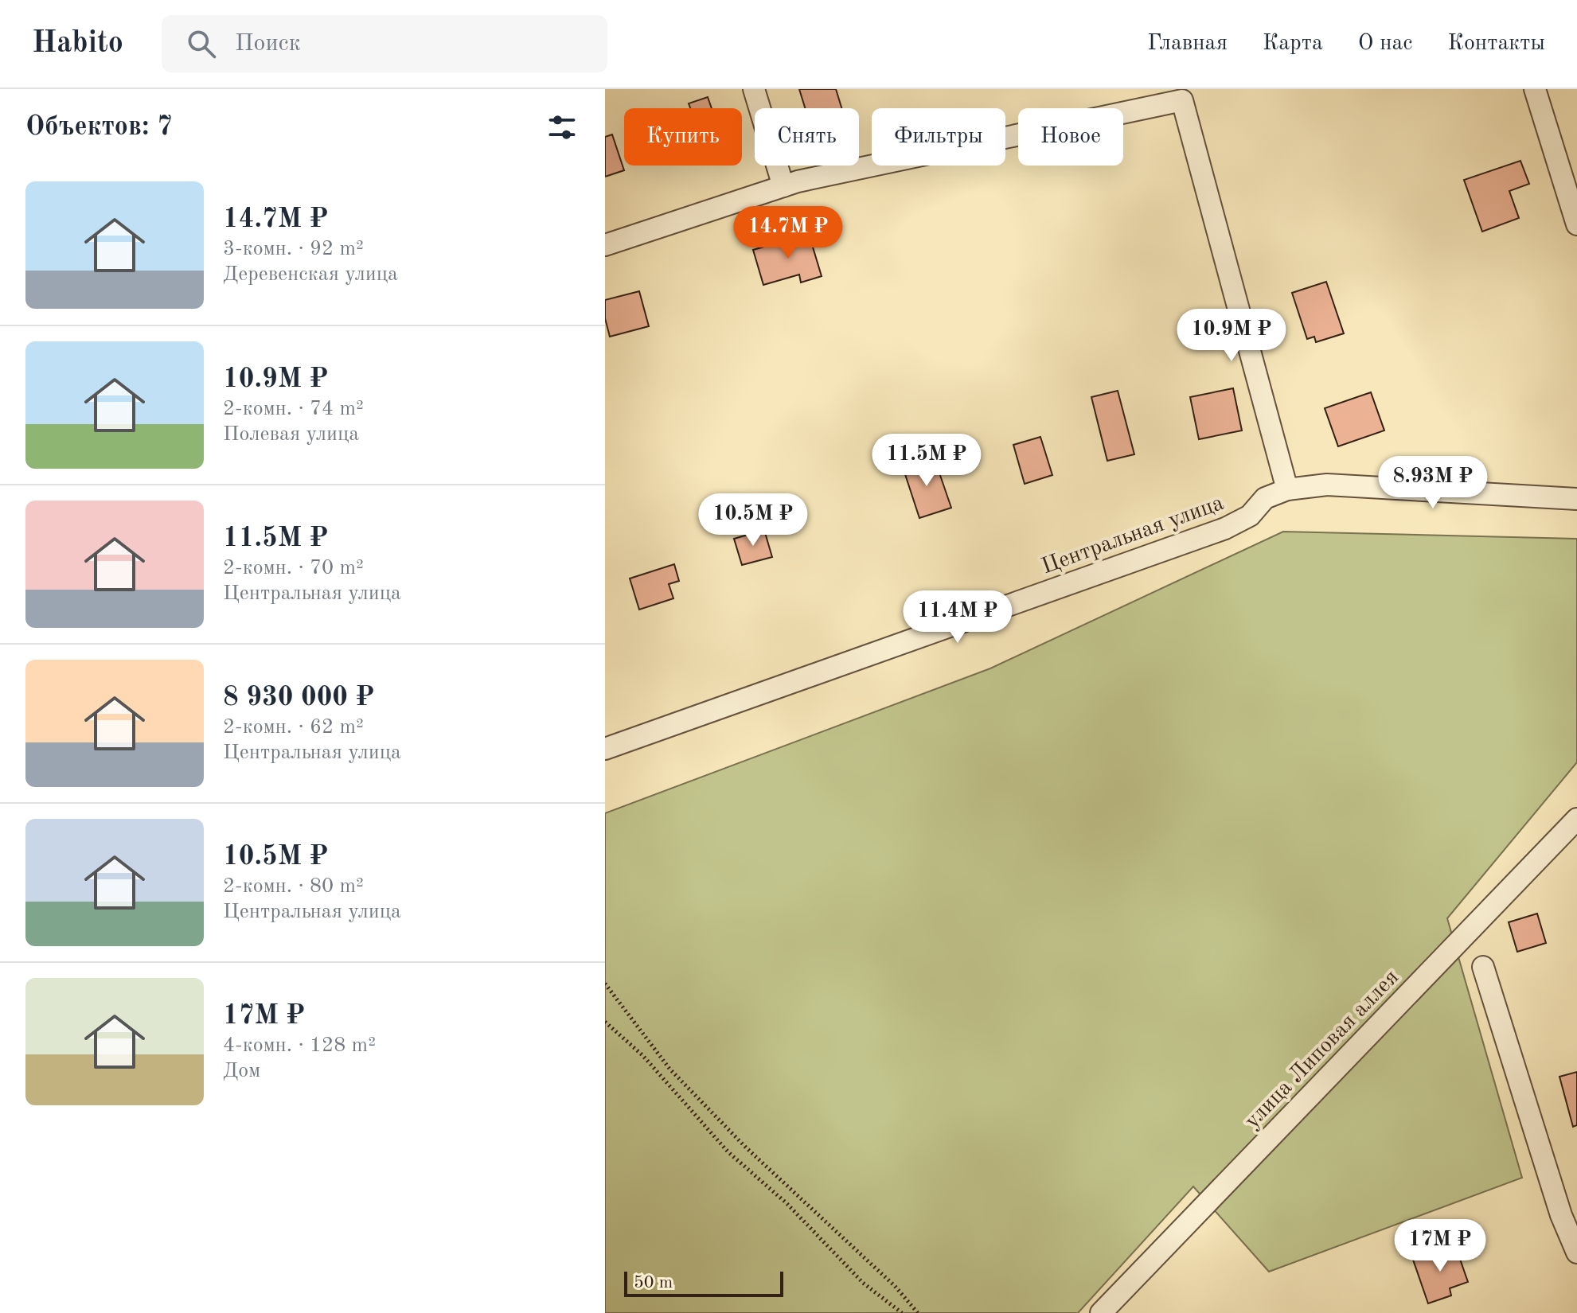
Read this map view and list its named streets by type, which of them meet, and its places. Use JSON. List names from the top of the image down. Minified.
{"streets":{"street":["Центральная улица","улица Липовая аллея"]},"scale_bar":"50 m","page":{"header":"Habito","search":"Поиск","nav":["Главная","Карта","О нас","Контакты"],"heading":"Объектов: 7","chip":["Купить","Снять","Фильтры","Новое"],"list":[{"name":"14.7M ₽","note":"3-комн. · 92 m² · Деревенская улица"},{"name":"10.9M ₽","note":"2-комн. · 74 m² · Полевая улица"},{"name":"11.5M ₽","note":"2-комн. · 70 m² · Центральная улица"},{"name":"8 930 000 ₽","note":"2-комн. · 62 m² · Центральная улица"},{"name":"10.5M ₽","note":"2-комн. · 80 m² · Центральная улица"},{"name":"17M ₽","note":"4-комн. · 128 m² · Дом"}],"price":["14.7M ₽","10.9M ₽","11.5M ₽","8.93M ₽","10.5M ₽","11.4M ₽","17M ₽"],"scale":"50 m"}}
